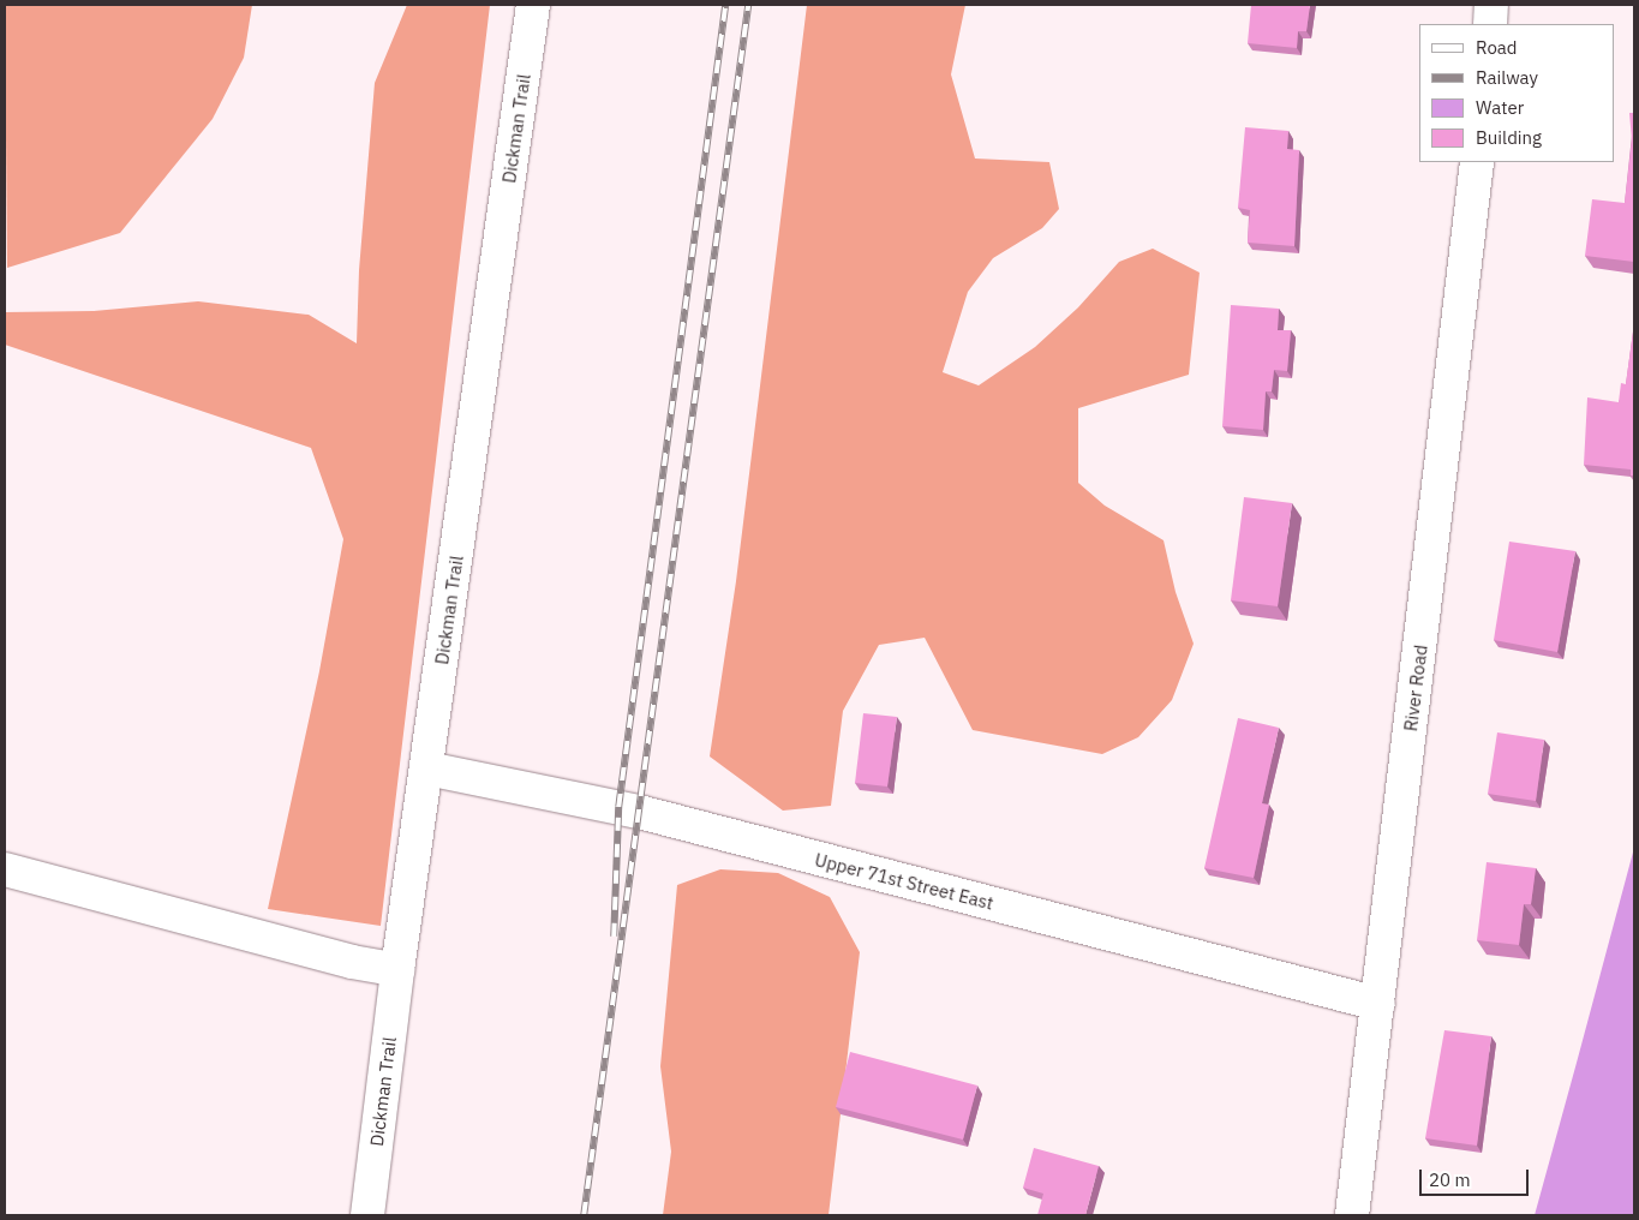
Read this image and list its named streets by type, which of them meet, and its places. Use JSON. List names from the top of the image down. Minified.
{"streets":{"street":["Dickman Trail","River Road","Upper 71st Street East"]},"crossings":[["Dickman Trail","Upper 71st Street East"],["River Road","Upper 71st Street East"]],"legend":["Road","Railway","Water","Building"],"scale_bar":"20 m"}
